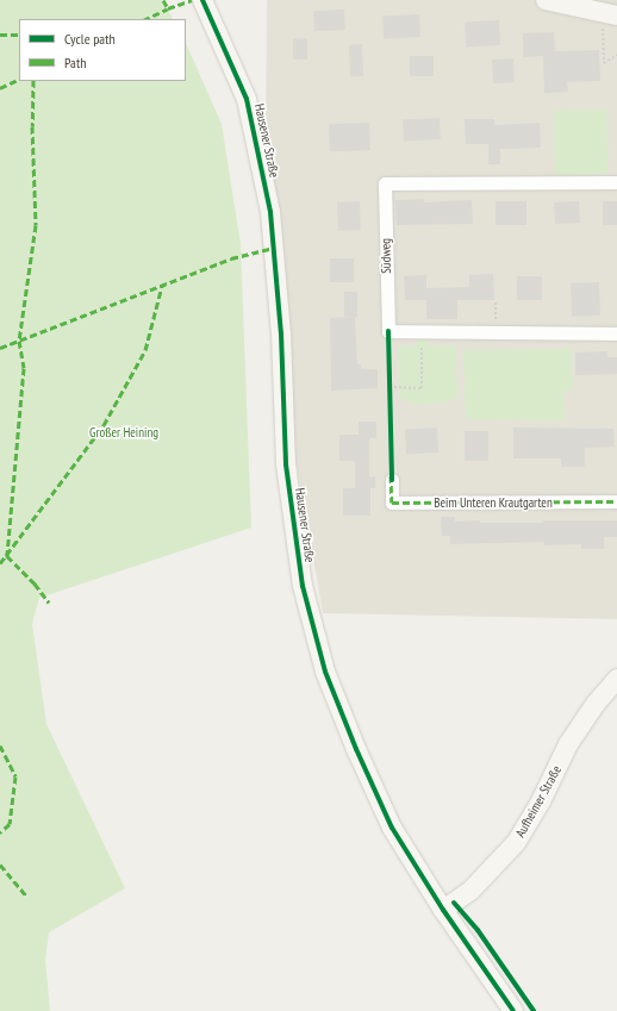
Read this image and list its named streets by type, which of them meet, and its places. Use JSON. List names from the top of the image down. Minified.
{"streets":{"street":["Hausener Straße","Südweg","Beim Unteren Krautgarten","Aufheimer Straße"]},"crossings":[["Hausener Straße","Aufheimer Straße"]],"parks":["Großer Heining"],"legend":["Cycle path","Path"]}
